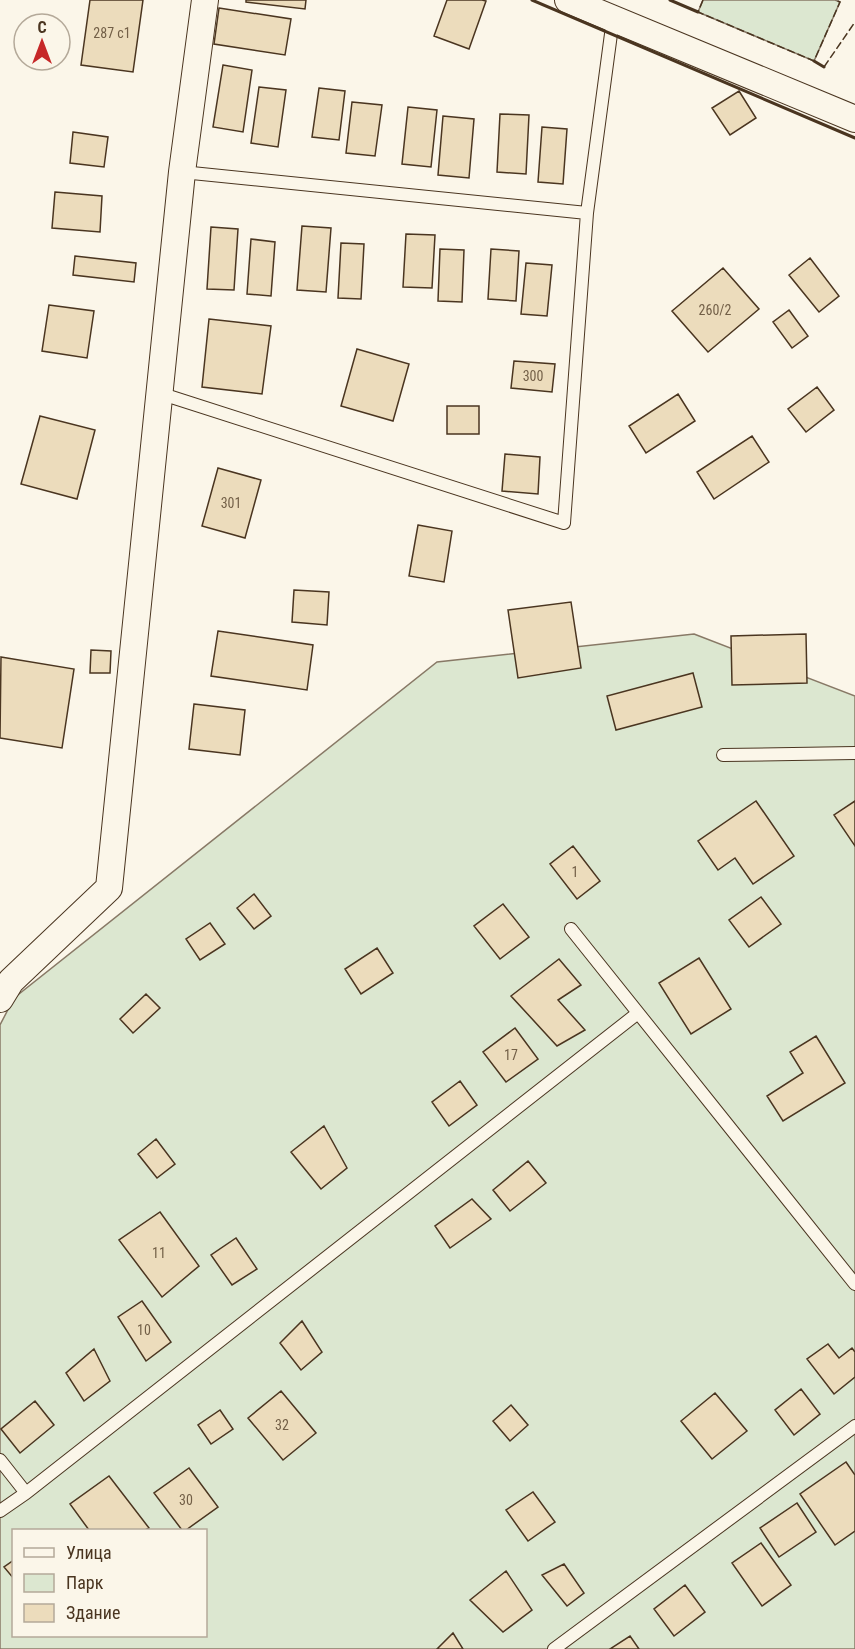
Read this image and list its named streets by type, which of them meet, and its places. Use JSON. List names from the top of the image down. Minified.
{"house_numbers":["287 с1","260/2","300","301","1","17","11","10","32","30"],"legend":["Улица","Парк","Здание"],"north":"top"}
